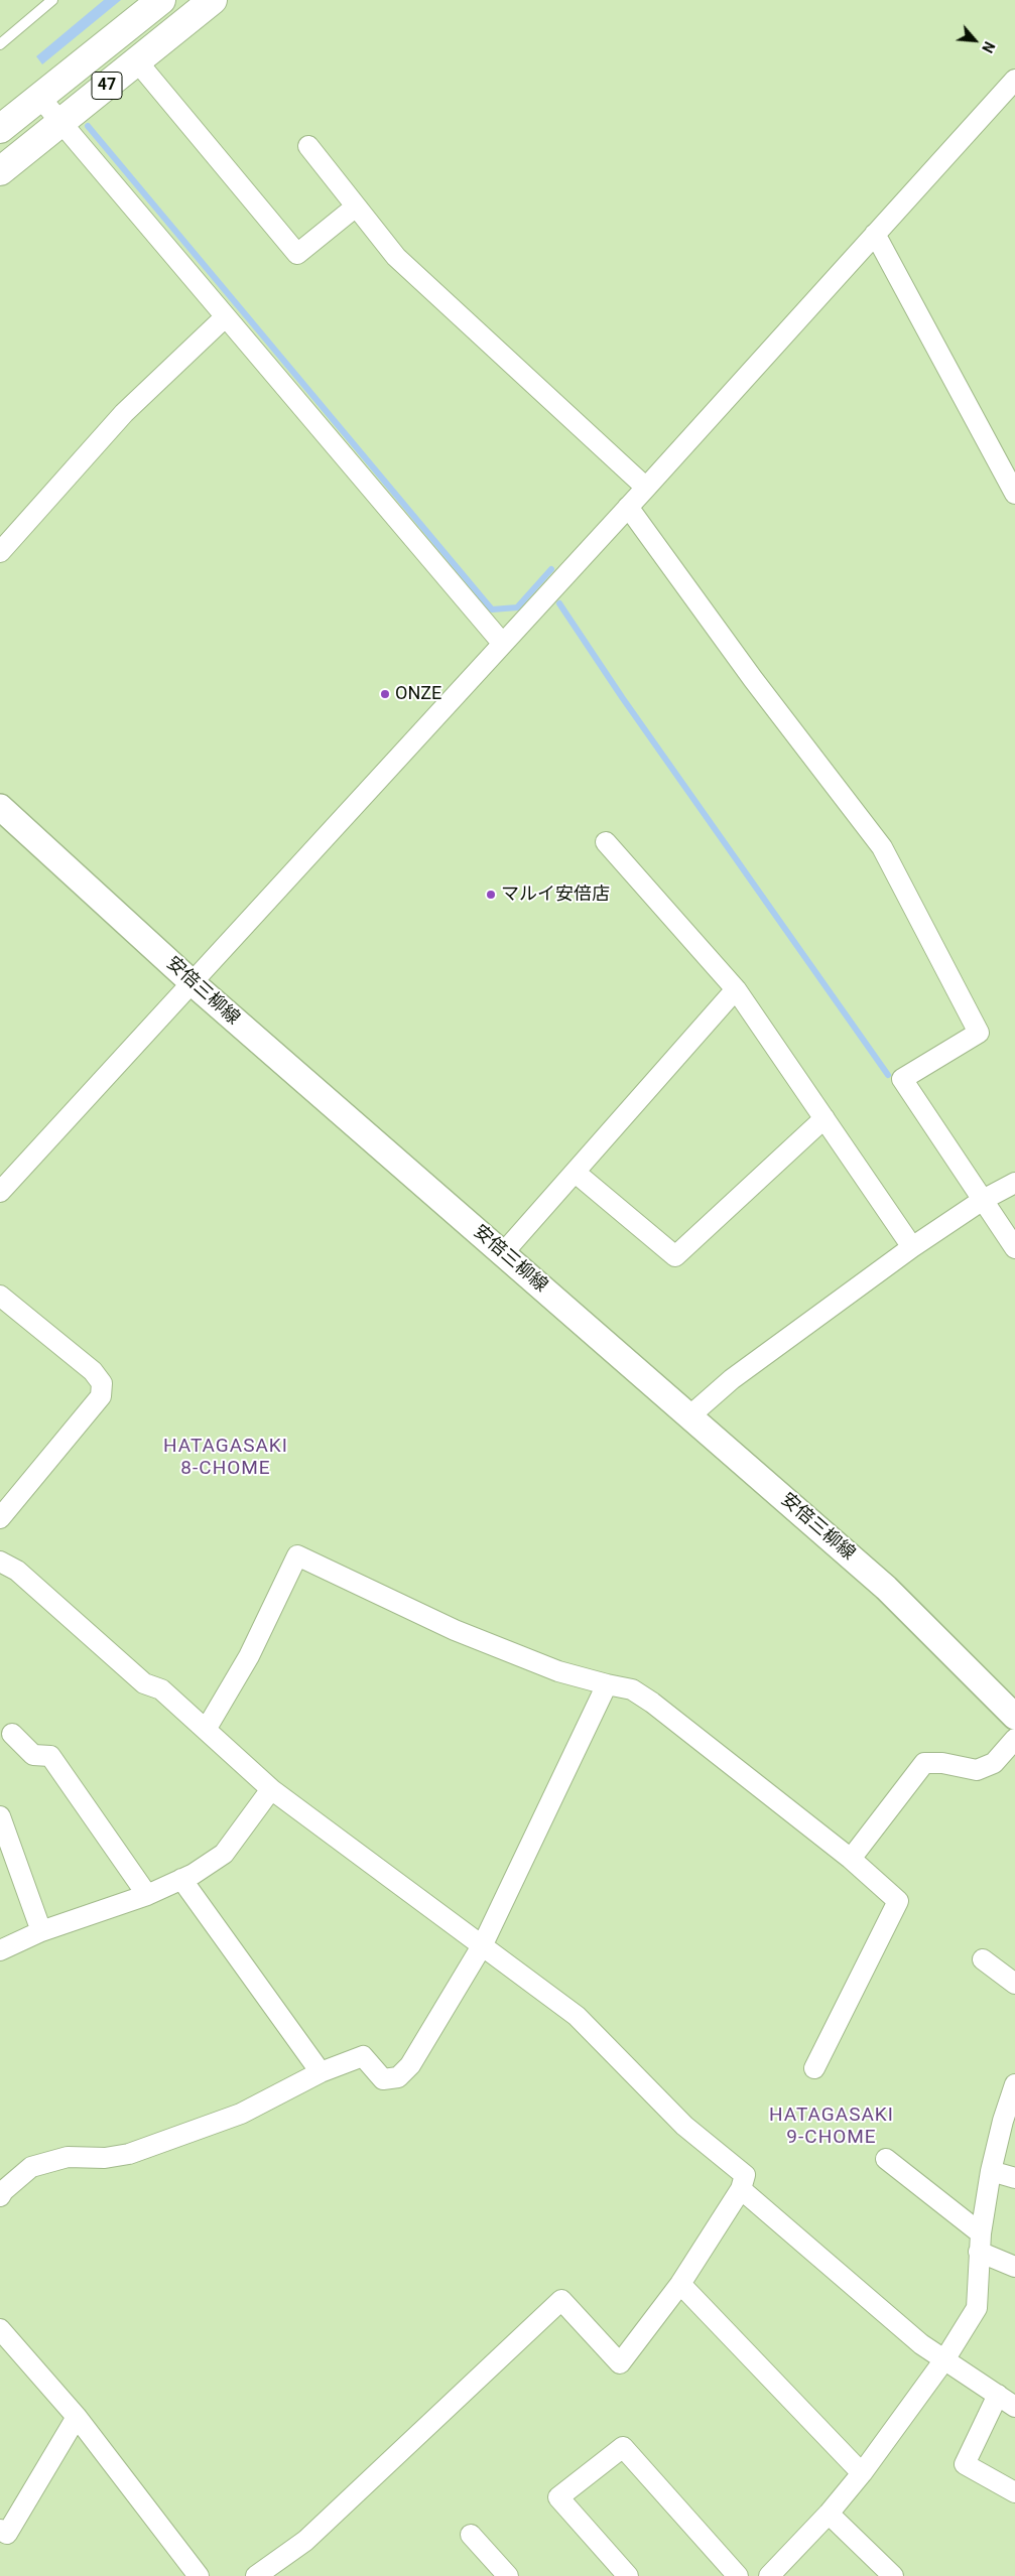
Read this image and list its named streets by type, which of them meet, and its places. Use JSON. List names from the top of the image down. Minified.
{"streets":{"main road":["47"],"street":["安倍三柳線"]},"districts":["HATAGASAKI 8-CHOME","HATAGASAKI 9-CHOME"],"places":["ONZE","マルイ安倍店"],"north":"bottom right"}
